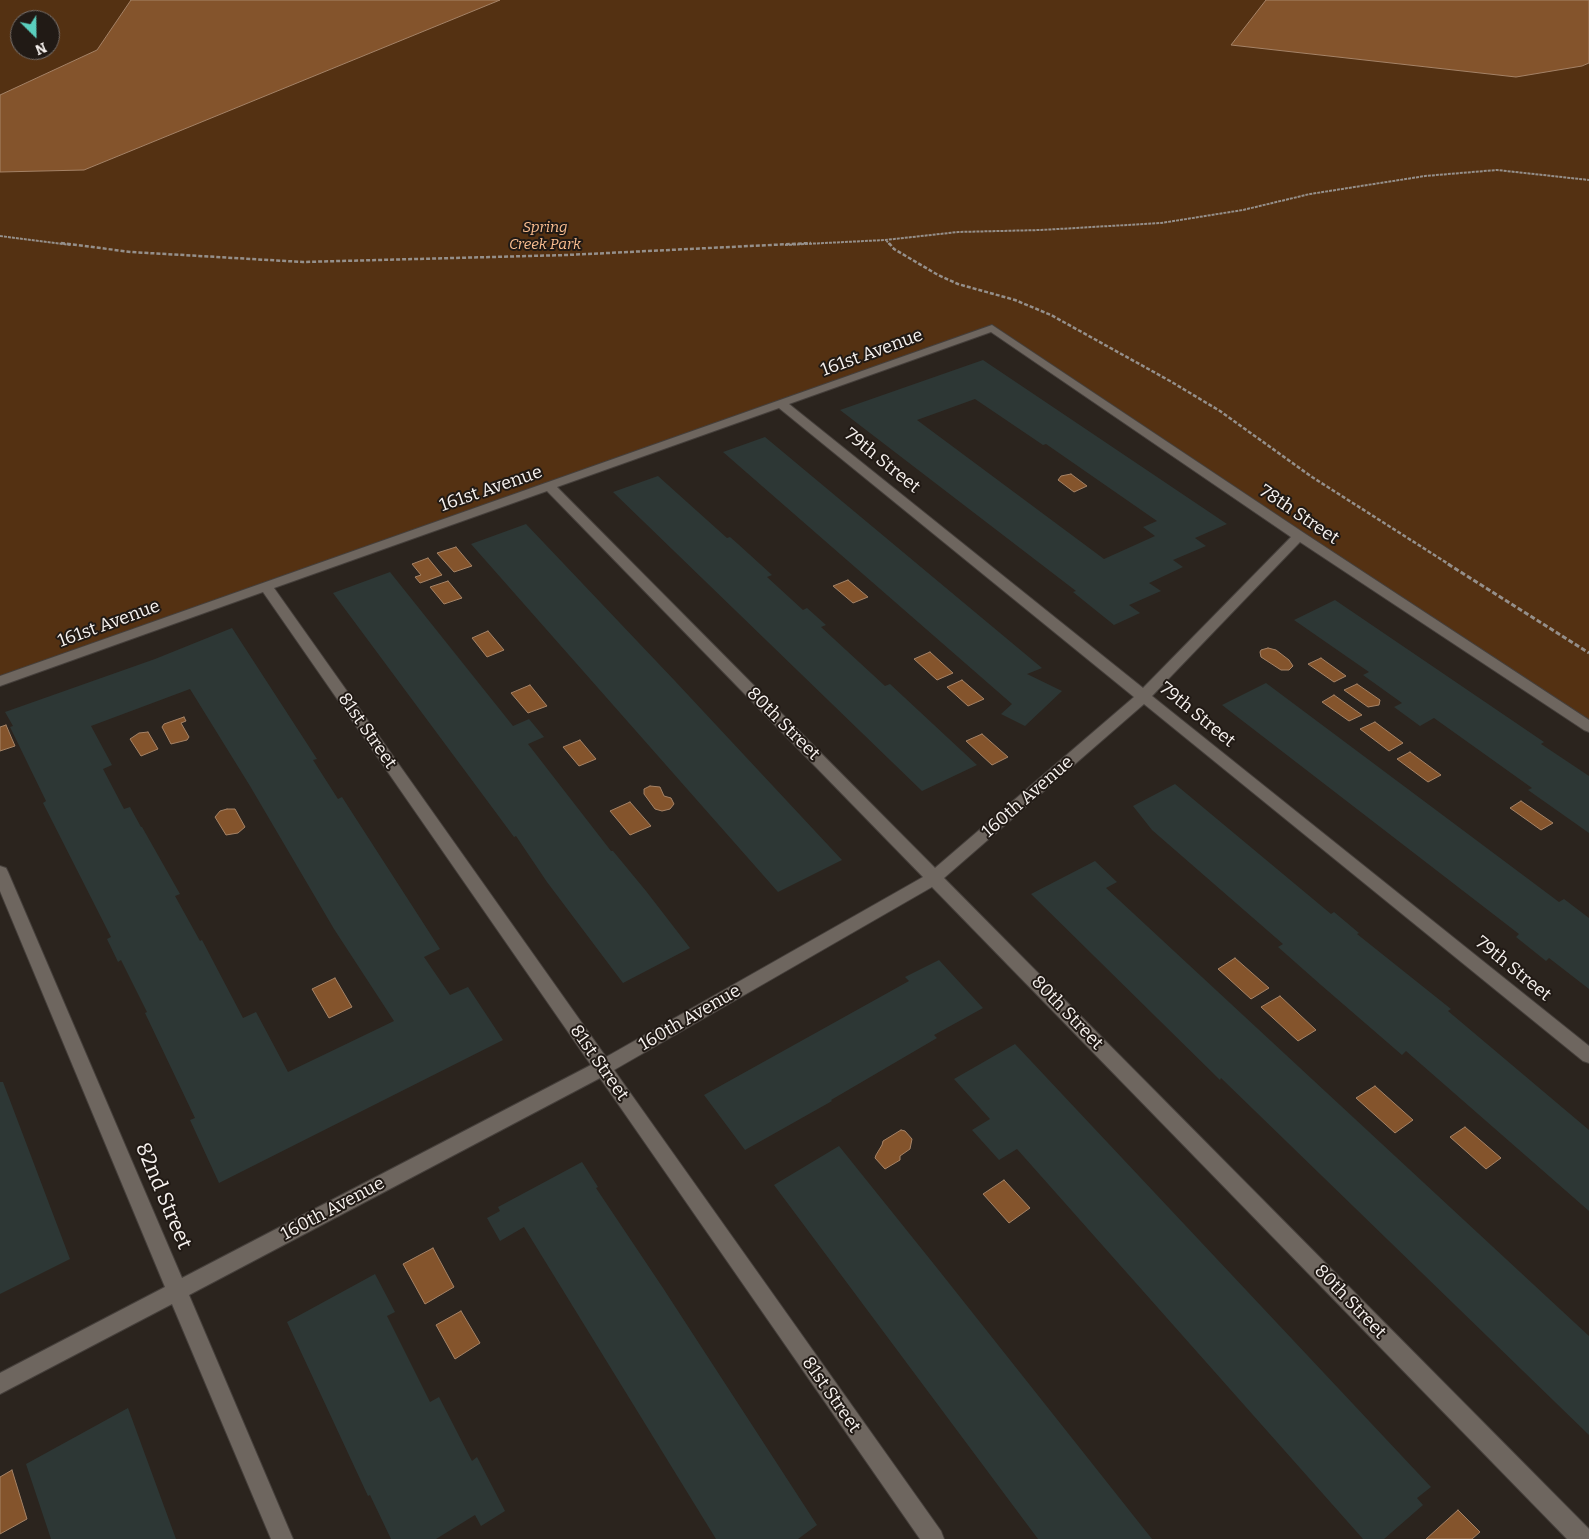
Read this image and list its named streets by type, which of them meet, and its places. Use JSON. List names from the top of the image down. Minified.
{"streets":{"street":["161st Avenue","79th Street","78th Street","80th Street","81st Street","160th Avenue","82nd Street"]},"crossings":[["161st Avenue","79th Street"],["161st Avenue","78th Street"],["161st Avenue","80th Street"],["161st Avenue","81st Street"],["79th Street","160th Avenue"],["78th Street","160th Avenue"],["80th Street","160th Avenue"],["81st Street","160th Avenue"],["160th Avenue","82nd Street"]],"parks":["Spring Creek Park"],"north":"bottom right"}
